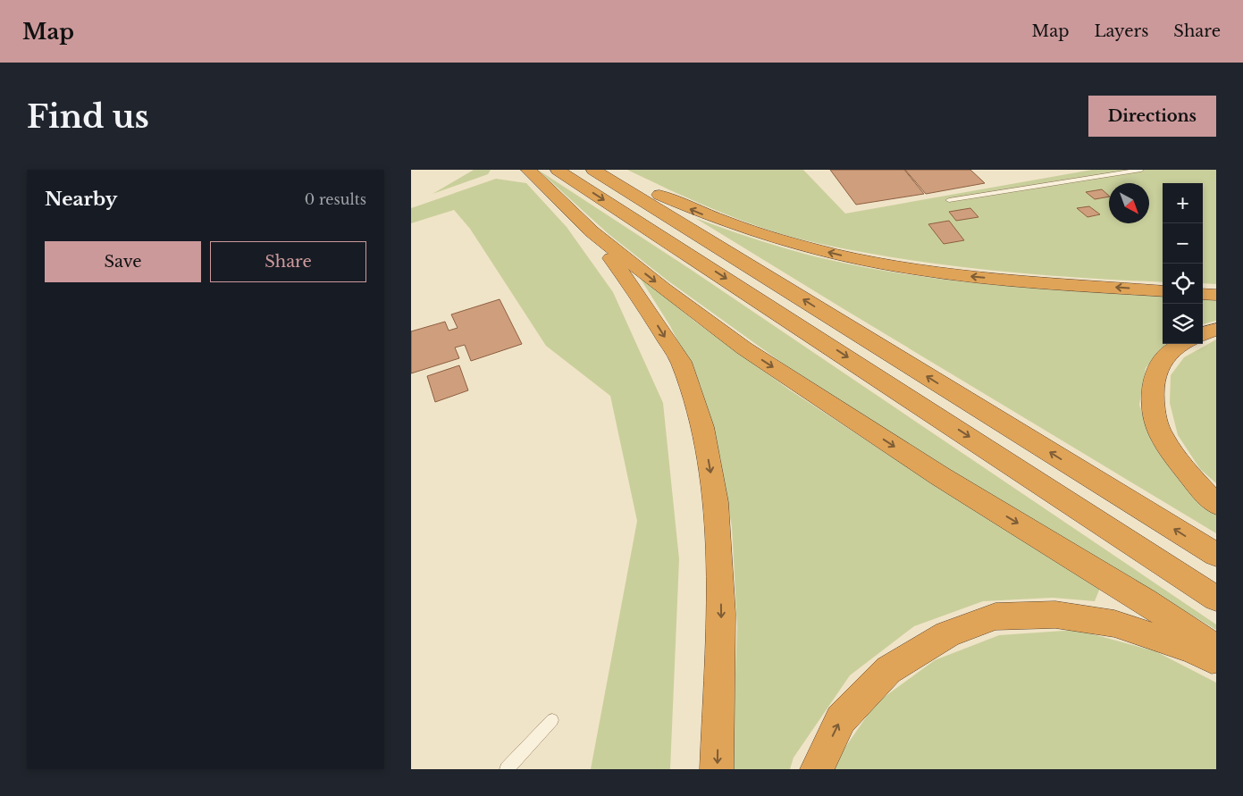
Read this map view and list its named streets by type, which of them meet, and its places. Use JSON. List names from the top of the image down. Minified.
{"north":"bottom right","page":{"header":"Map","nav":["Map","Layers","Share"],"buttons":["Directions",["Save","Share"]],"title":"Find us","heading":["Nearby","0 results"],"map_buttons":["+","−"]}}
